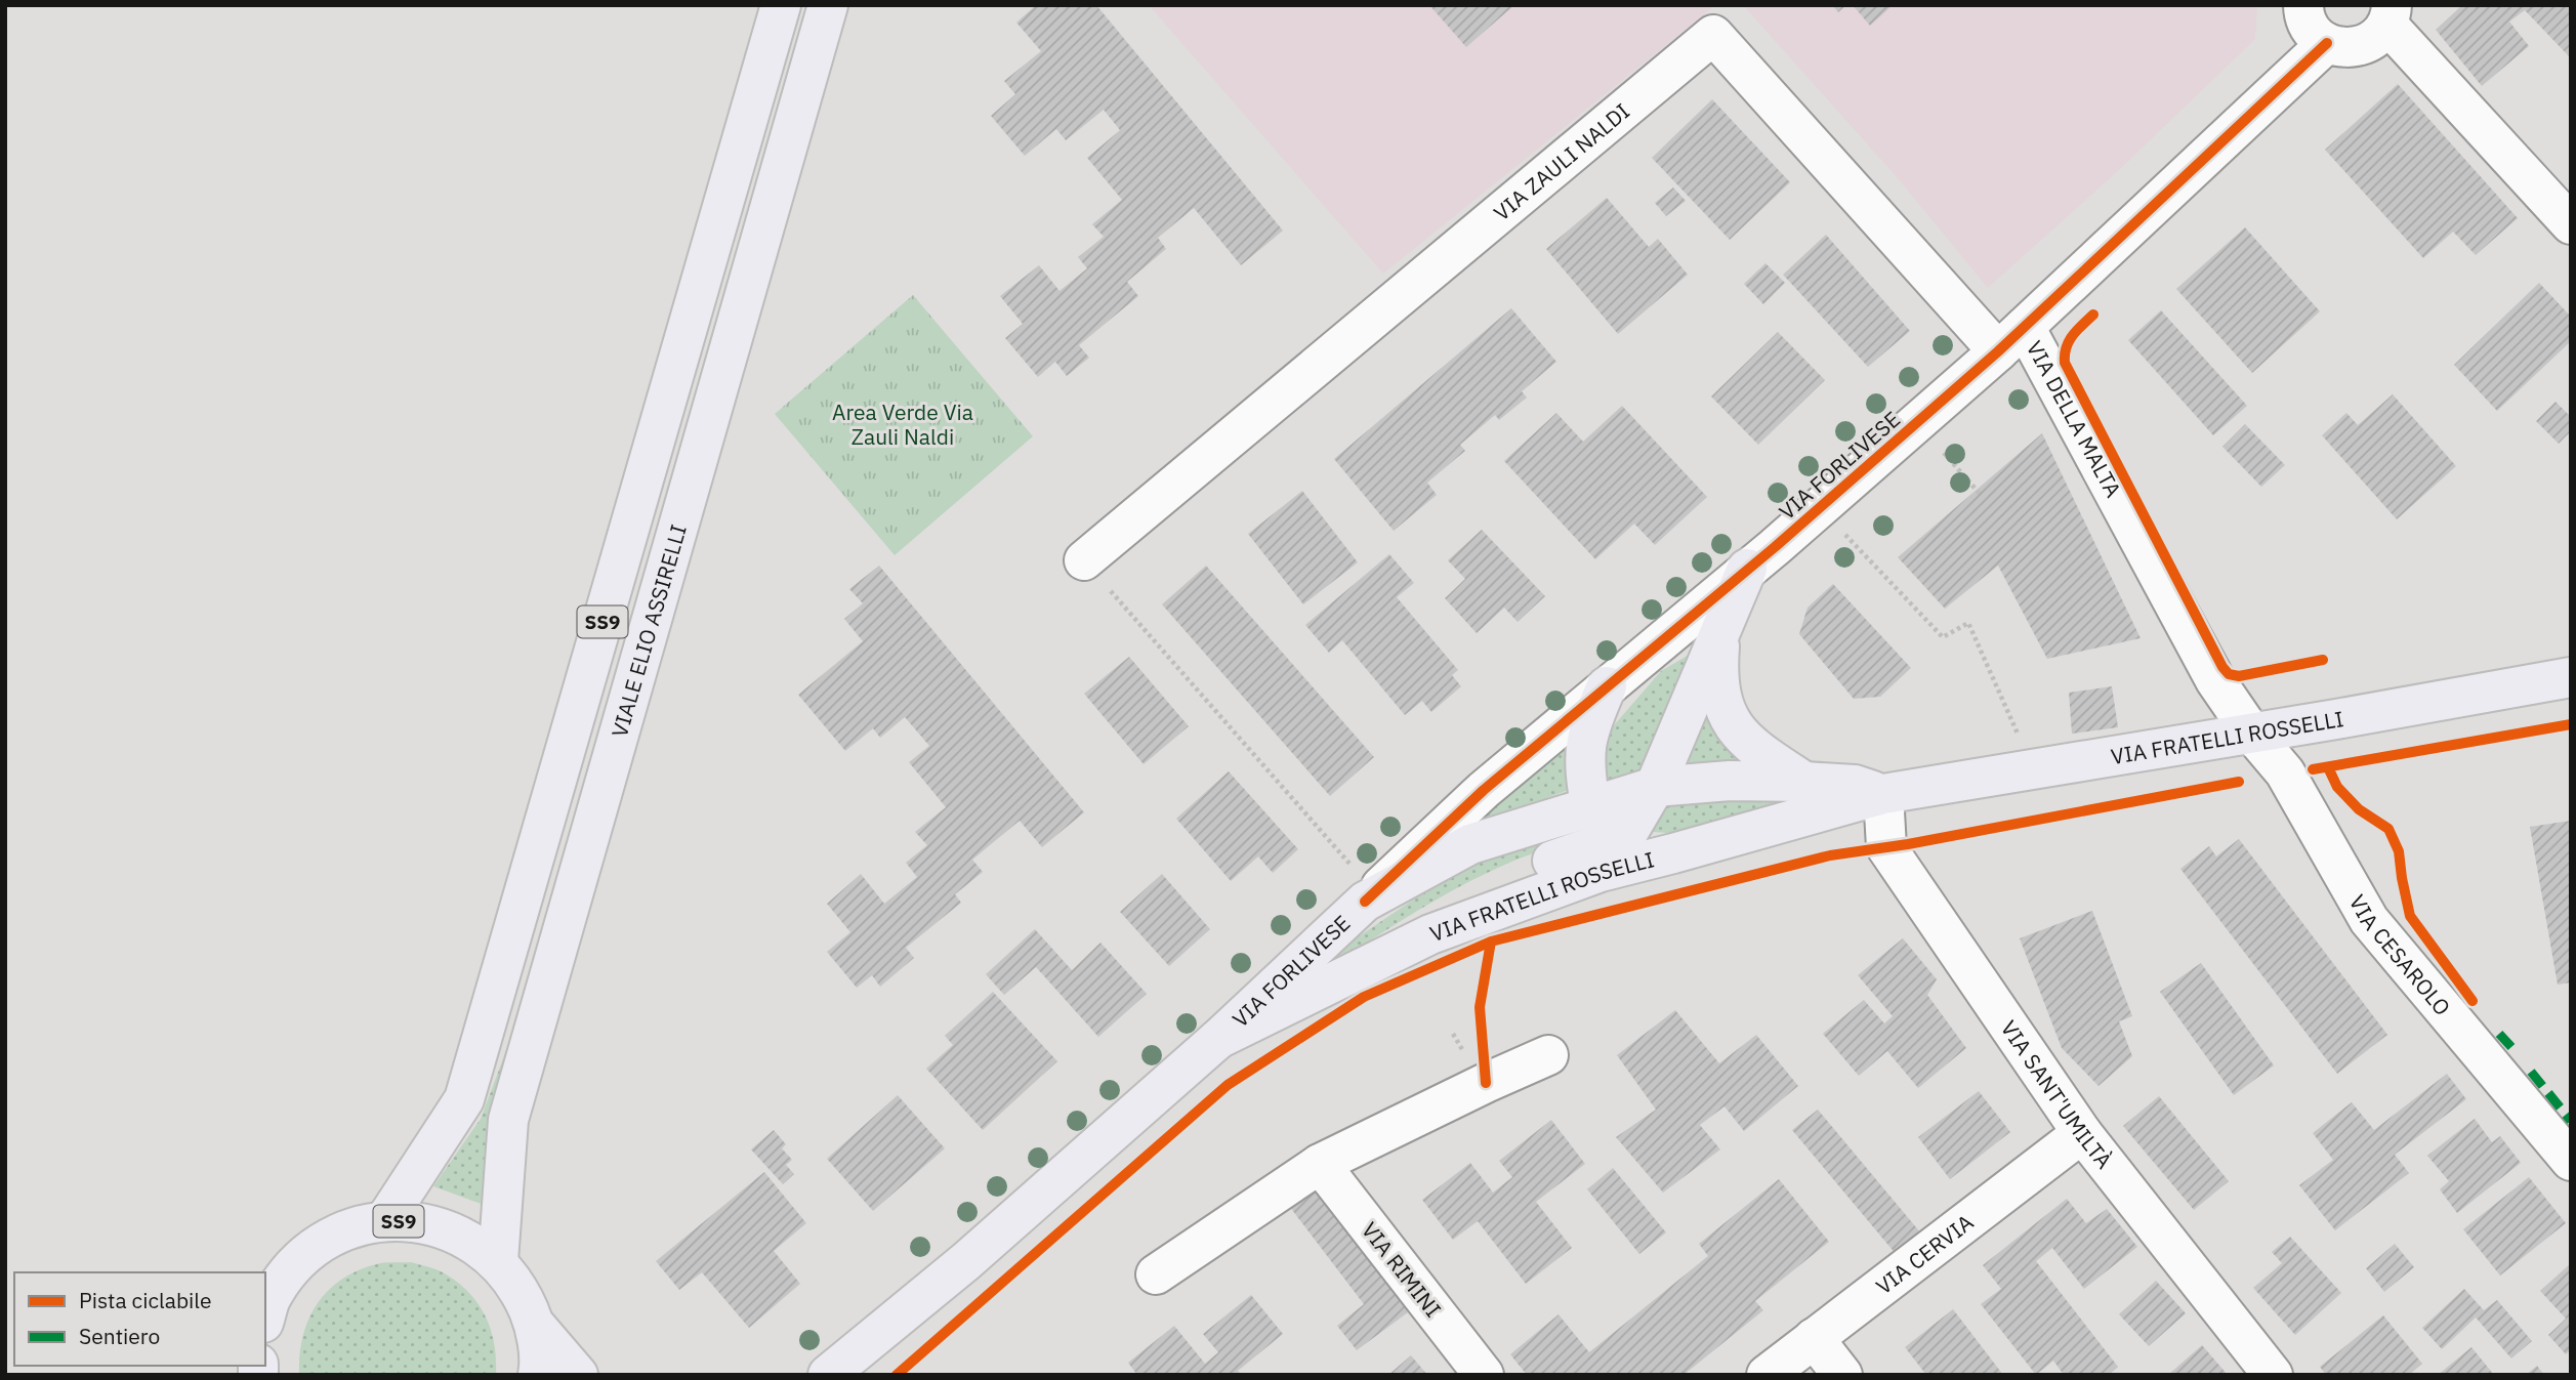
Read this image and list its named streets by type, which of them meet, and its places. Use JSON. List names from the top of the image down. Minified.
{"streets":{"main road":["VIA FORLIVESE","SS9","VIALE ELIO ASSIRELLI","VIA FRATELLI ROSSELLI"],"street":["VIA ZAULI NALDI","VIA DELLA MALTA","VIA CESAROLO","VIA SANT'UMILTÀ","VIA CERVIA","VIA RIMINI"]},"crossings":[["VIA ZAULI NALDI","VIA DELLA MALTA"],["VIA ZAULI NALDI","VIA FORLIVESE"],["VIA DELLA MALTA","VIA FORLIVESE"],["VIA DELLA MALTA","VIA FRATELLI ROSSELLI"],["VIA DELLA MALTA","VIA CESAROLO"],["VIA FORLIVESE","VIA FRATELLI ROSSELLI"],["SS9","VIALE ELIO ASSIRELLI"],["VIA FRATELLI ROSSELLI","VIA CESAROLO"],["VIA FRATELLI ROSSELLI","VIA SANT'UMILTÀ"],["VIA SANT'UMILTÀ","VIA CERVIA"]],"parks":["Area Verde Via Zauli Naldi"],"legend":["Pista ciclabile","Sentiero"]}
